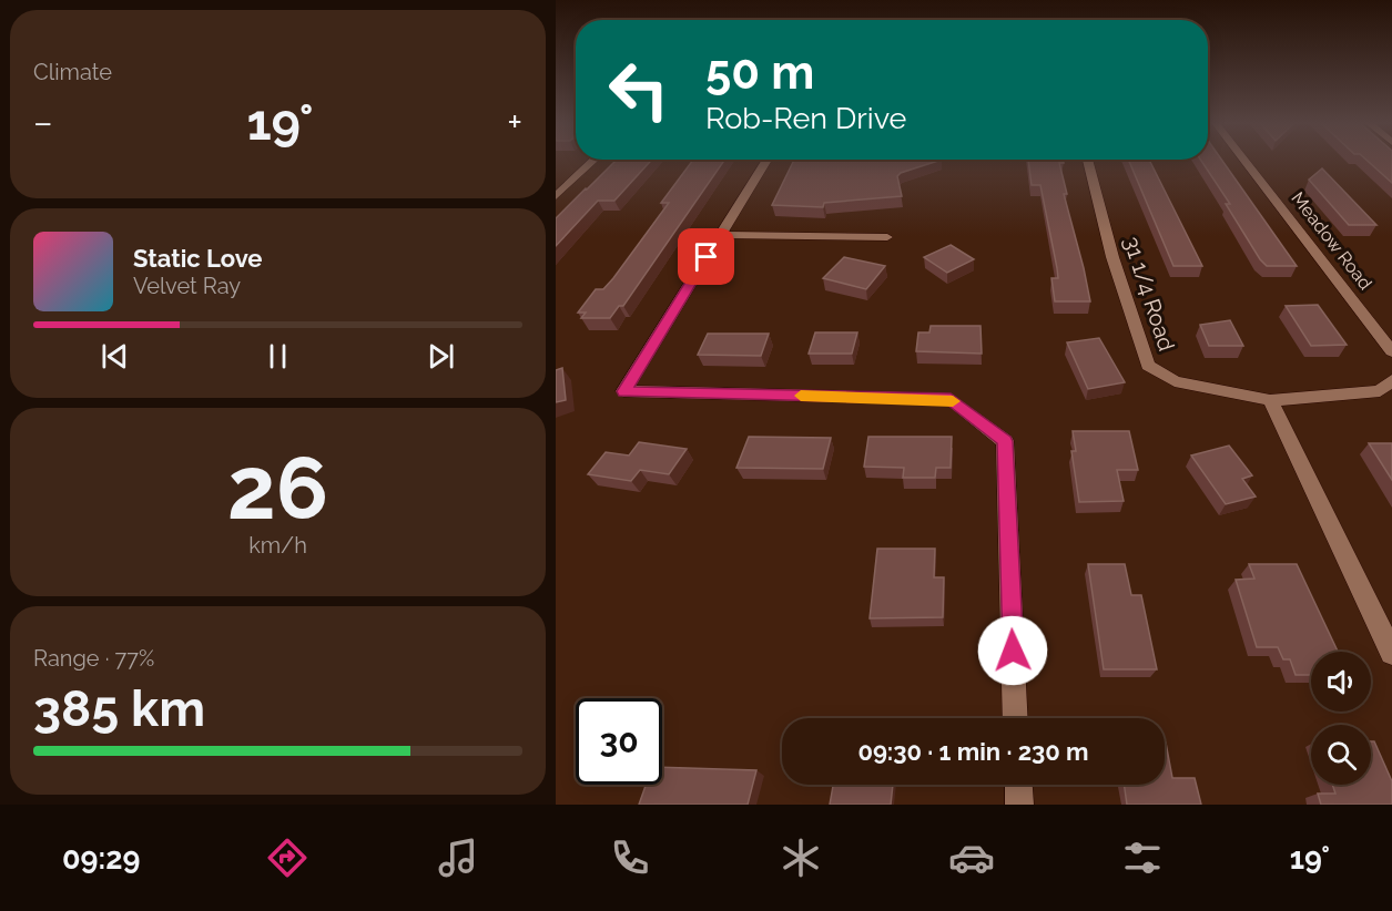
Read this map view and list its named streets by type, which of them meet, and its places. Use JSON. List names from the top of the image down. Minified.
{"streets":{"street":["Meadow Road","31 1/4 Road"]},"page":{"tile":["Climate",["26","km/h"],["Range · 77%","385 km"]],"turn":["50 m","Rob-Ren Drive"],"heat":["−","19°","+"],"song":["Static Love","Velvet Ray"],"limit":"30","trip":"09:30 · 1 min · 230 m","tabs":["09:29","19°"]}}
